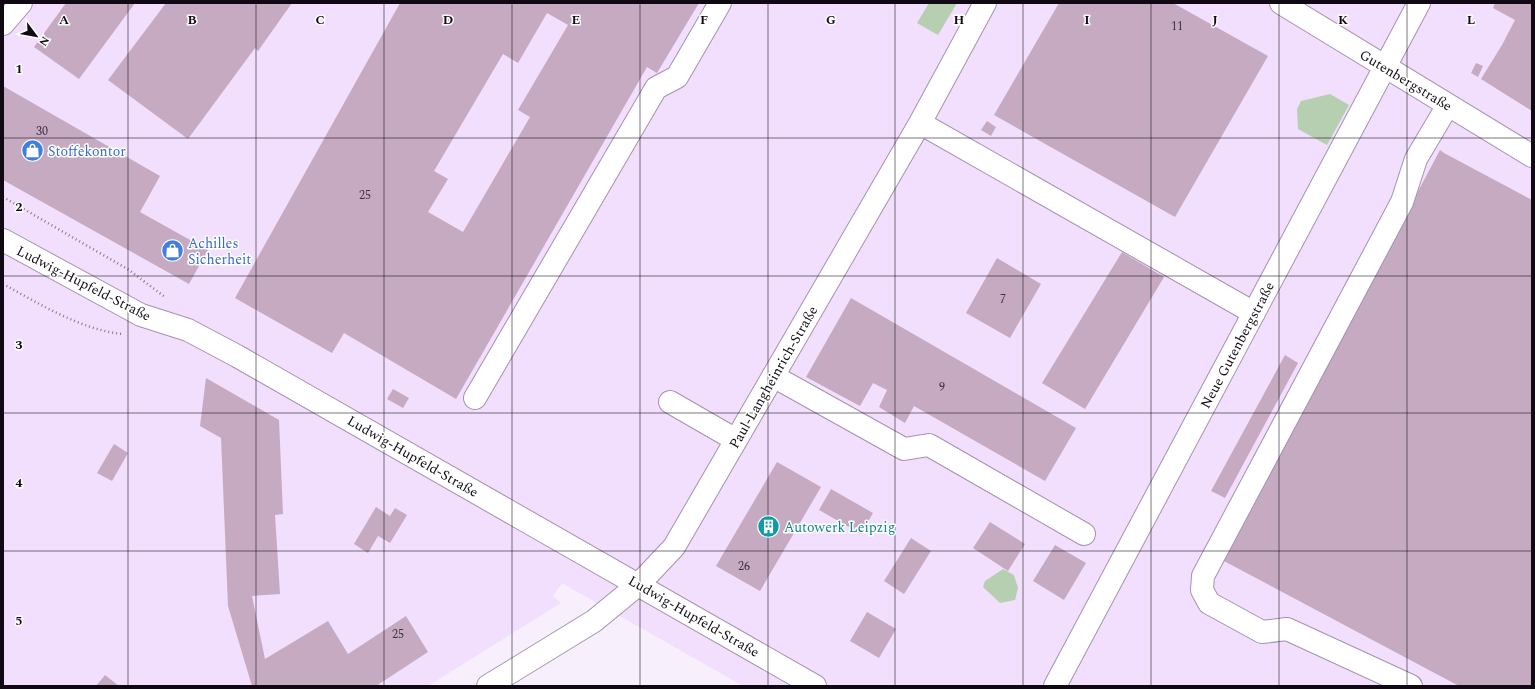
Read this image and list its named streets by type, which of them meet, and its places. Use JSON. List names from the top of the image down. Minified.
{"streets":{"main road":["Gutenbergstraße","Ludwig-Hupfeld-Straße","Neue Gutenbergstraße","Paul-Langheinrich-Straße"]},"crossings":[["Gutenbergstraße","Neue Gutenbergstraße"],["Ludwig-Hupfeld-Straße","Paul-Langheinrich-Straße"]],"places":{"shop":["Stoffekontor","Achilles Sicherheit"],"building":["Autowerk Leipzig"]},"house_numbers":["11","30","25","7","9","26","25"],"north":"bottom right","grid":{"columns":["A","B","C","D","E","F","G","H","I","J","K","L"],"rows":["1","2","3","4","5"]}}
